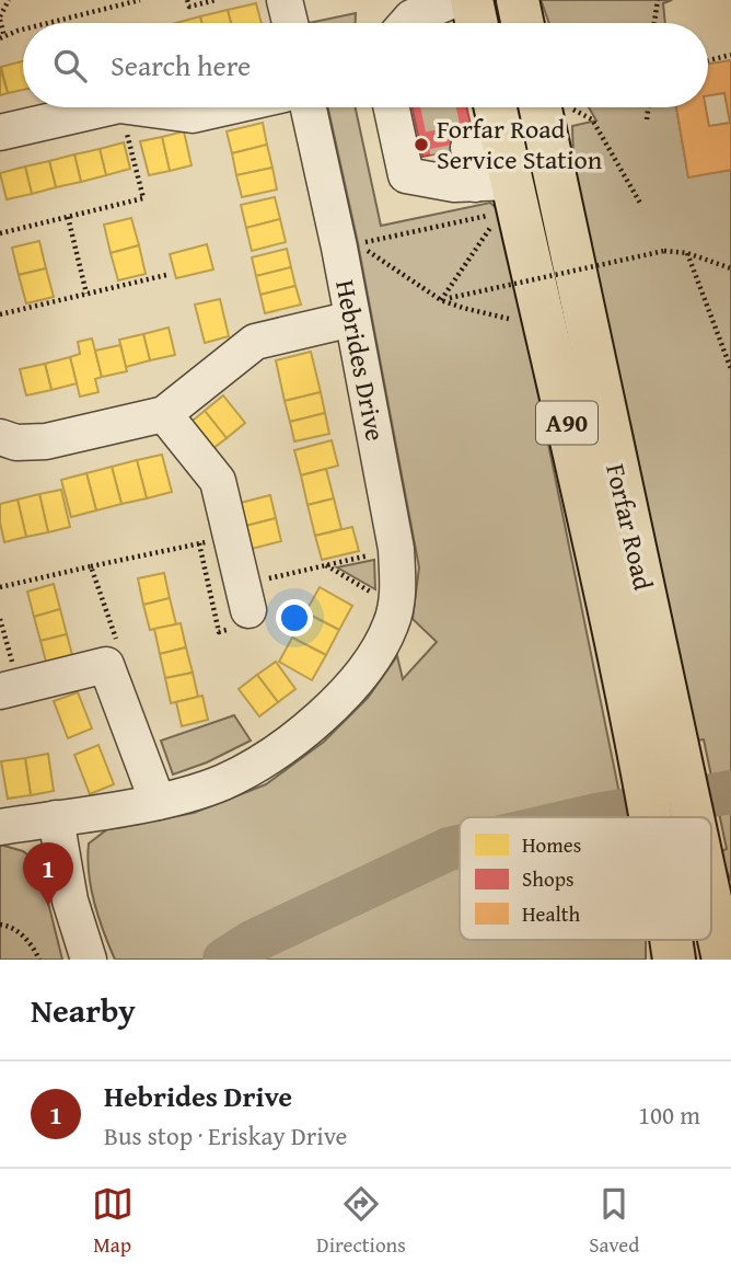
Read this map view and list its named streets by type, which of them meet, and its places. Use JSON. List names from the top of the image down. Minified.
{"streets":{"highway":["A90","Forfar Road"],"street":["Hebrides Drive"]},"places":["Forfar Road Service Station"],"legend":["Homes","Shops","Health"],"page":{"search":"Search here","pins":"1","heading":"Nearby","list":[{"mark":"1","name":"Hebrides Drive","note":"Bus stop · Eriskay Drive","value":"100 m"}],"nav":["Map","Directions","Saved"]}}
